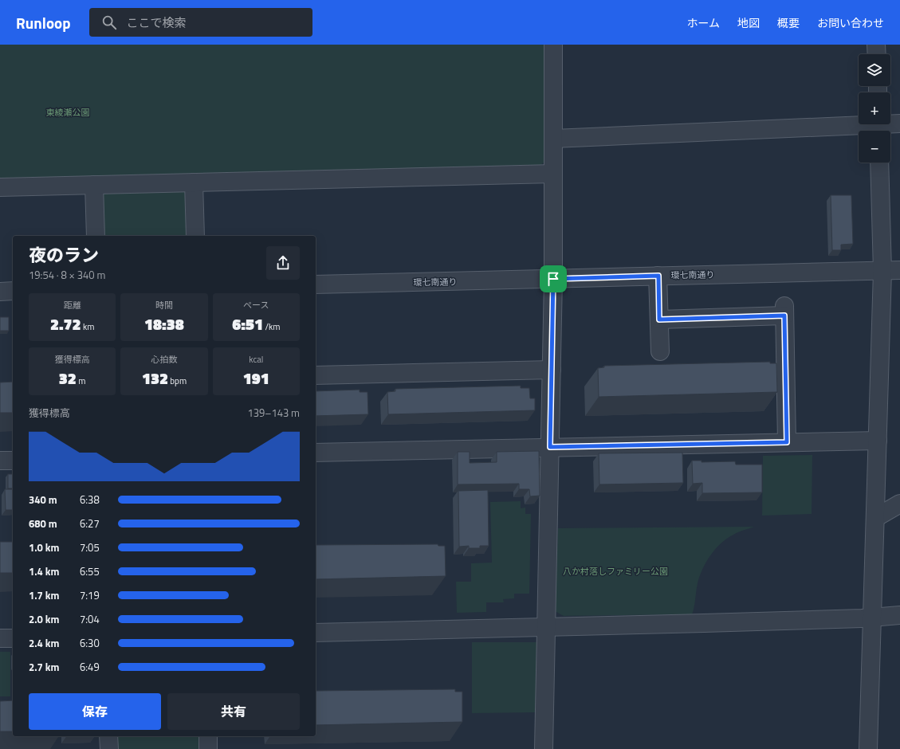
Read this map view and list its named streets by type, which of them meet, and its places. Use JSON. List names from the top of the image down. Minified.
{"streets":{"street":["環七南通り"]},"parks":["東綾瀬公園","八か村落しファミリー公園"],"page":{"header":"Runloop","search":"ここで検索","nav":["ホーム","地図","概要","お問い合わせ"],"map_buttons":["+","−"],"heading":["夜のラン","19:54 · 8 × 340 m"],"stats":[["距離","2.72 km"],["時間","18:38"],["ペース","6:51 /km"],["獲得標高","32 m"],["心拍数","132 bpm"],["kcal","191"]],"chart":["獲得標高","139–143 m"],"list":[{"name":"340 m","note":"6:38"},{"name":"680 m","note":"6:27"},{"name":"1.0 km","note":"7:05"},{"name":"1.4 km","note":"6:55"},{"name":"1.7 km","note":"7:19"},{"name":"2.0 km","note":"7:04"},{"name":"2.4 km","note":"6:30"},{"name":"2.7 km","note":"6:49"}],"buttons":["保存","共有"]}}
